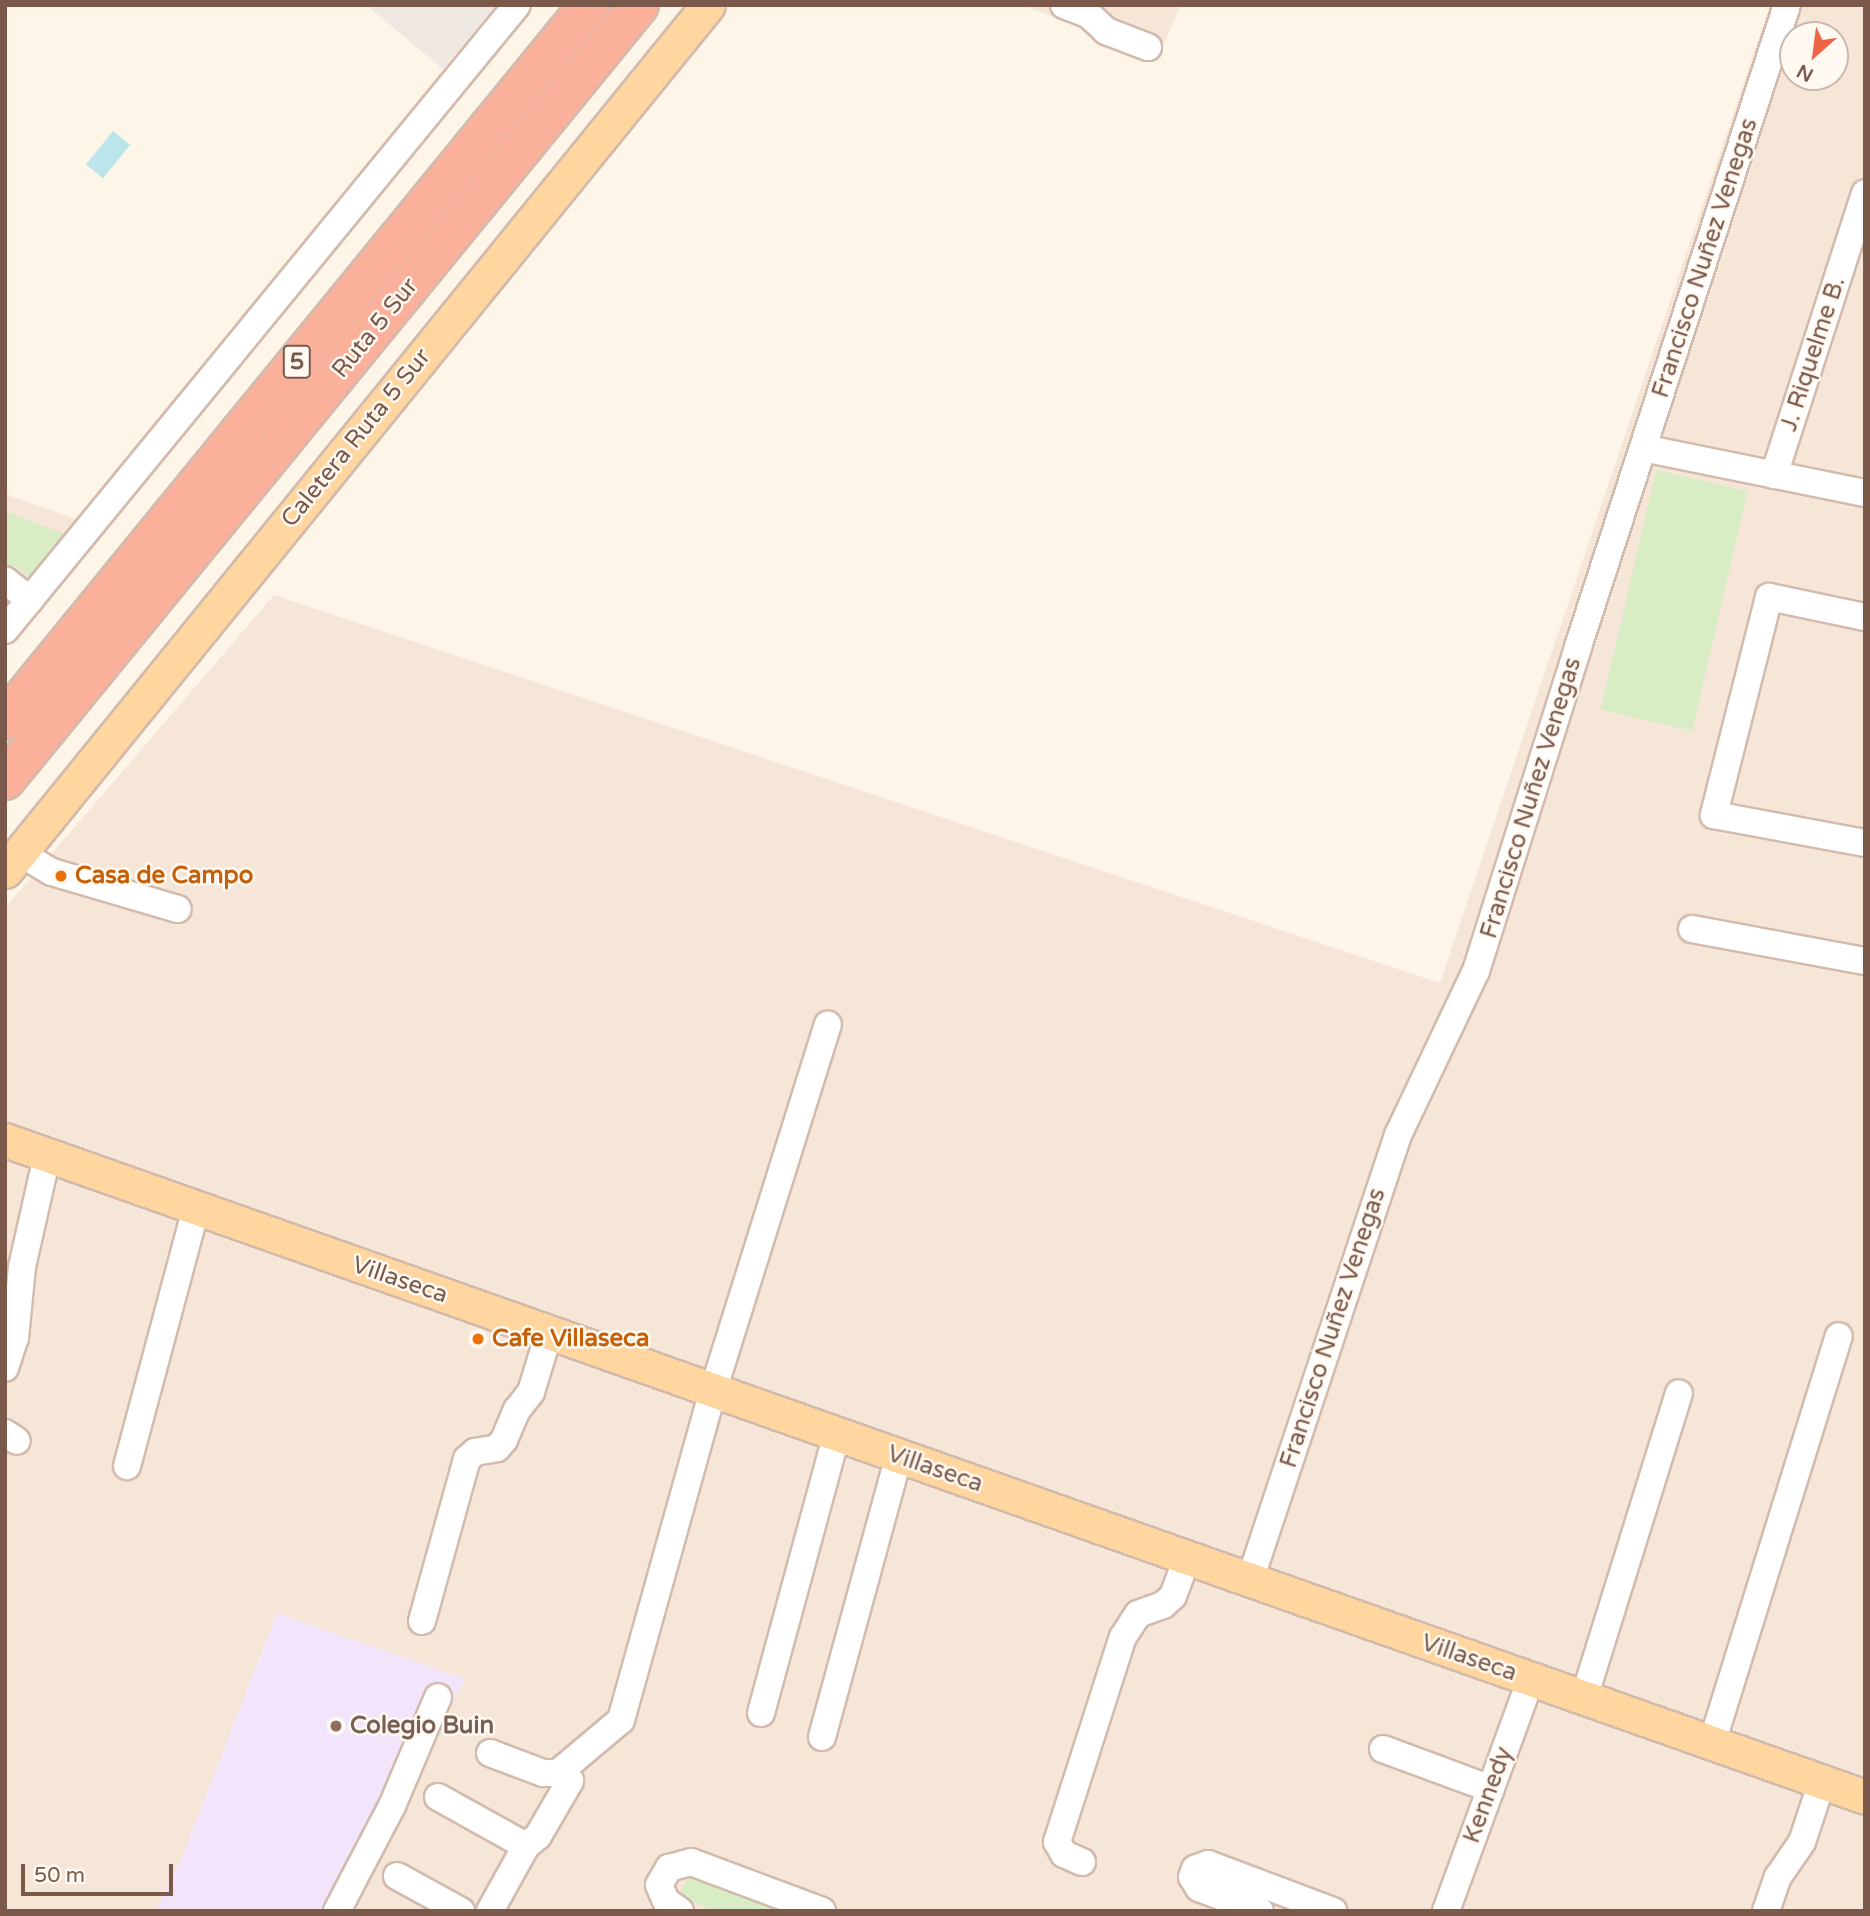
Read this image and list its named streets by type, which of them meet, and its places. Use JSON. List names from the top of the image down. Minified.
{"streets":{"highway":["Ruta 5 Sur","5"],"main road":["Caletera Ruta 5 Sur","Villaseca"],"street":["Francisco Nuñez Venegas","J. Riquelme B.","Kennedy"]},"crossings":[["Francisco Nuñez Venegas","Villaseca"],["Villaseca","Kennedy"]],"places":["Casa de Campo","Cafe Villaseca","Colegio Buin"],"scale_bar":"50 m","north":"bottom left"}
